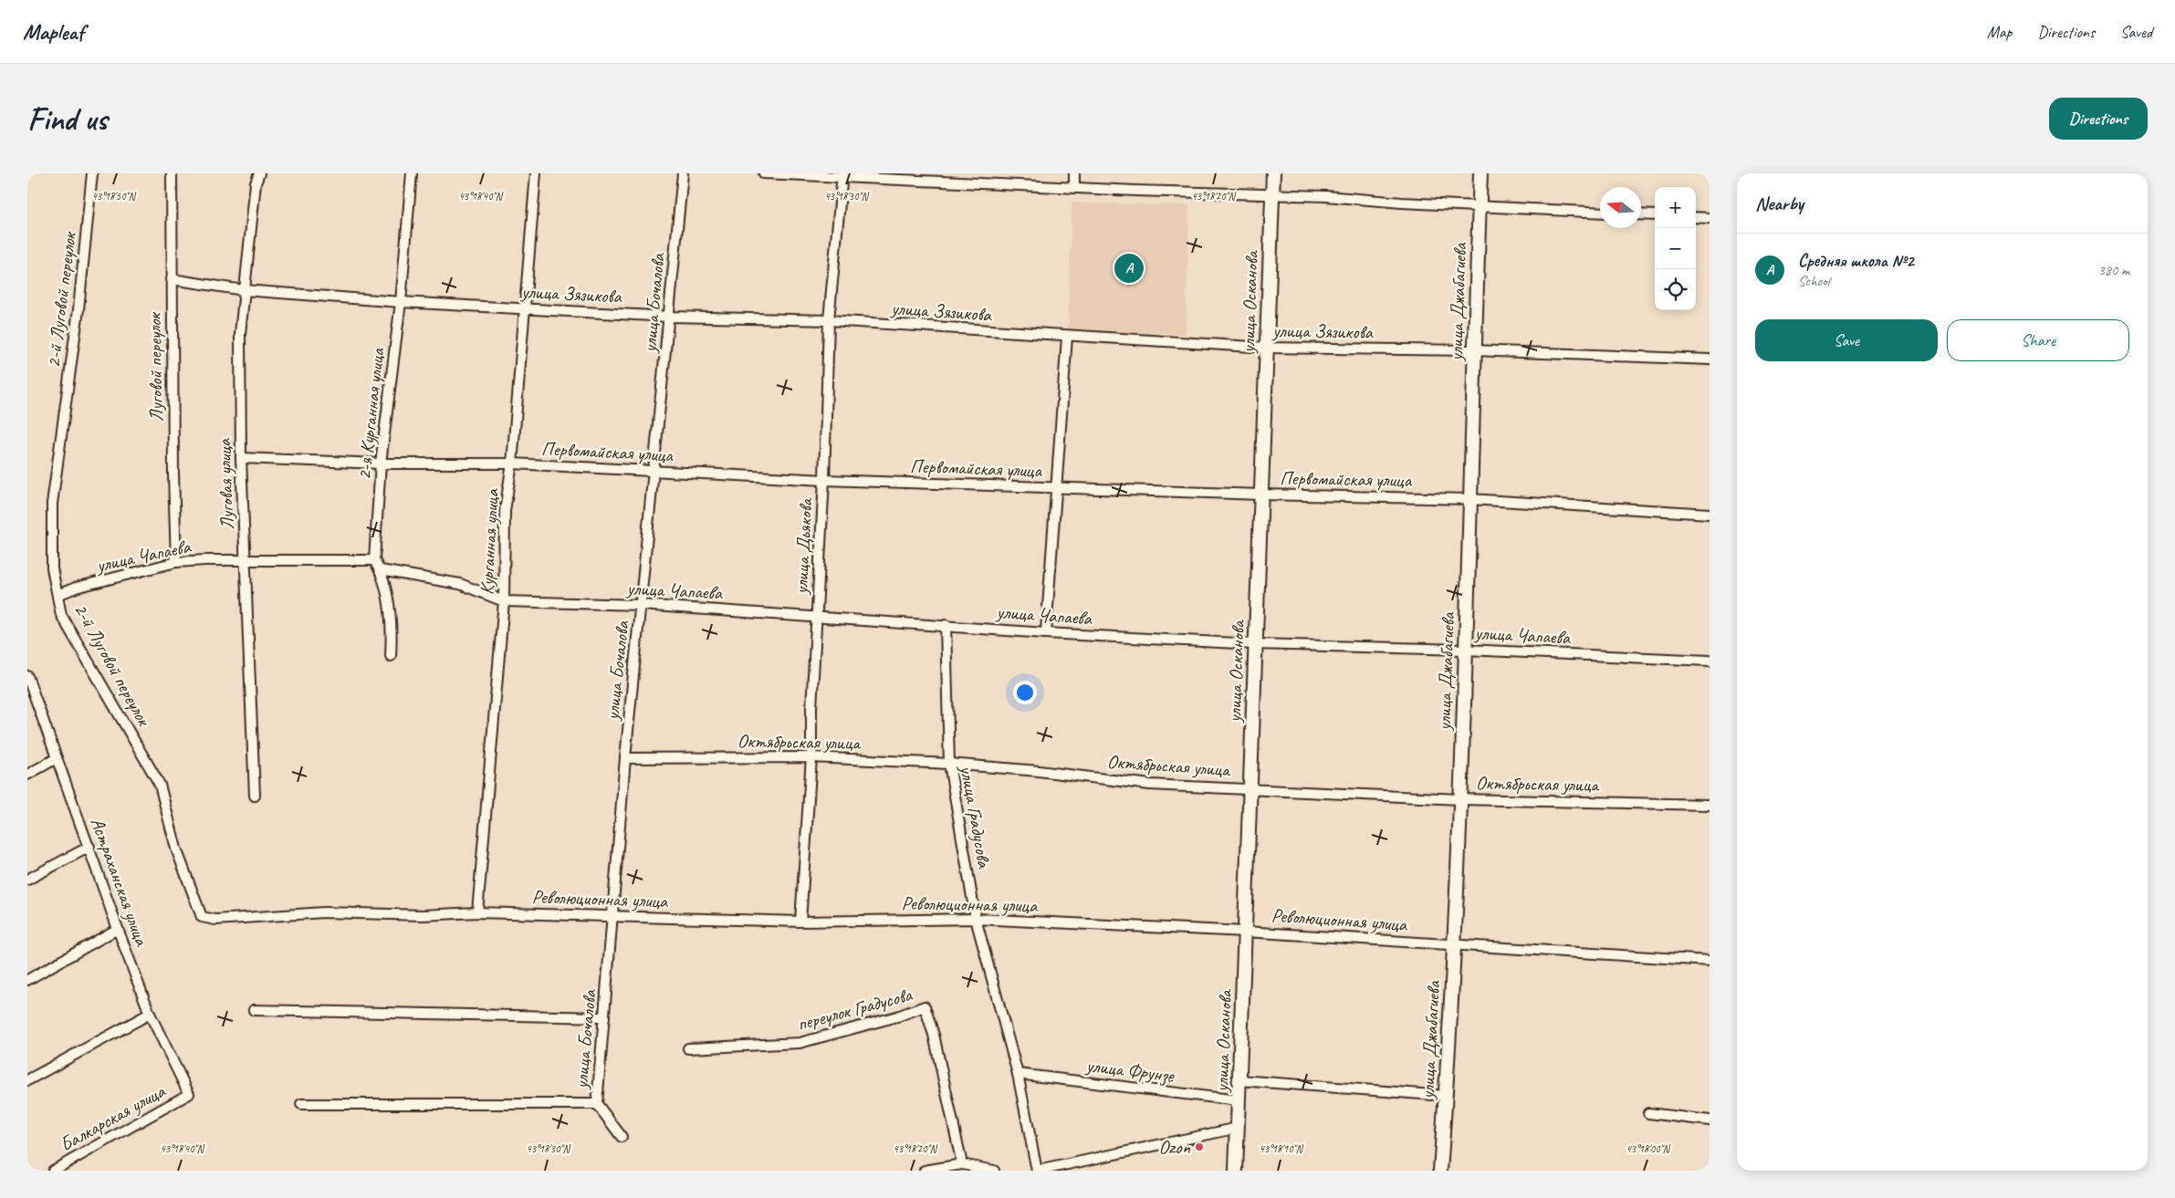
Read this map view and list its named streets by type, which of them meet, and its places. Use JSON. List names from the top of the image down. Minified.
{"streets":{"main road":["улица Осканова","улица Джабагиева"],"street":["улица Зязикова","2-й Луговой переулок","улица Бочалова","Луговой переулок","2-я Курганная улица","Первомайская улица","Луговая улица","Курганная улица","улица Дьякова","улица Чапаева","Октябрьская улица","улица Градусова","Астраханская улица","Революционная улица","переулок Градусова","улица Фрунзе","Балкарская улица"]},"crossings":[["улица Зязикова","улица Осканова"],["улица Зязикова","улица Джабагиева"],["улица Зязикова","улица Бочалова"],["улица Зязикова","Луговой переулок"],["улица Зязикова","2-я Курганная улица"],["улица Зязикова","Луговая улица"],["улица Зязикова","Курганная улица"],["улица Зязикова","улица Дьякова"],["2-й Луговой переулок","улица Чапаева"],["2-й Луговой переулок","Революционная улица"],["улица Осканова","Первомайская улица"],["улица Осканова","улица Чапаева"],["улица Осканова","Октябрьская улица"],["улица Осканова","Революционная улица"],["улица Осканова","улица Фрунзе"],["улица Джабагиева","Первомайская улица"],["улица Джабагиева","улица Чапаева"],["улица Джабагиева","Октябрьская улица"],["улица Джабагиева","Революционная улица"],["улица Бочалова","Первомайская улица"],["улица Бочалова","улица Чапаева"],["улица Бочалова","Октябрьская улица"],["улица Бочалова","Революционная улица"],["Луговой переулок","улица Чапаева"],["2-я Курганная улица","Первомайская улица"],["2-я Курганная улица","улица Чапаева"],["Первомайская улица","Луговая улица"],["Первомайская улица","Курганная улица"],["Первомайская улица","улица Дьякова"],["Луговая улица","улица Чапаева"],["Курганная улица","улица Чапаева"],["Курганная улица","Революционная улица"],["улица Дьякова","улица Чапаева"],["улица Дьякова","Октябрьская улица"],["улица Дьякова","Революционная улица"],["улица Чапаева","улица Градусова"],["Октябрьская улица","улица Градусова"],["улица Градусова","Революционная улица"],["улица Градусова","улица Фрунзе"],["Астраханская улица","Балкарская улица"]],"places":["Ozon"],"north":"left","page":{"header":"Mapleaf","nav":["Map","Directions","Saved"],"buttons":["Directions",["Save","Share"]],"title":"Find us","heading":"Nearby","map_buttons":["+","−"],"list":[{"mark":"A","name":"Средняя школа №2","note":"School","value":"380 m"}],"pins":"A"},"coordinates":["43°18'50\"N","43°18'40\"N","43°18'30\"N","43°18'20\"N","43°18'10\"N","43°18'00\"N"]}
